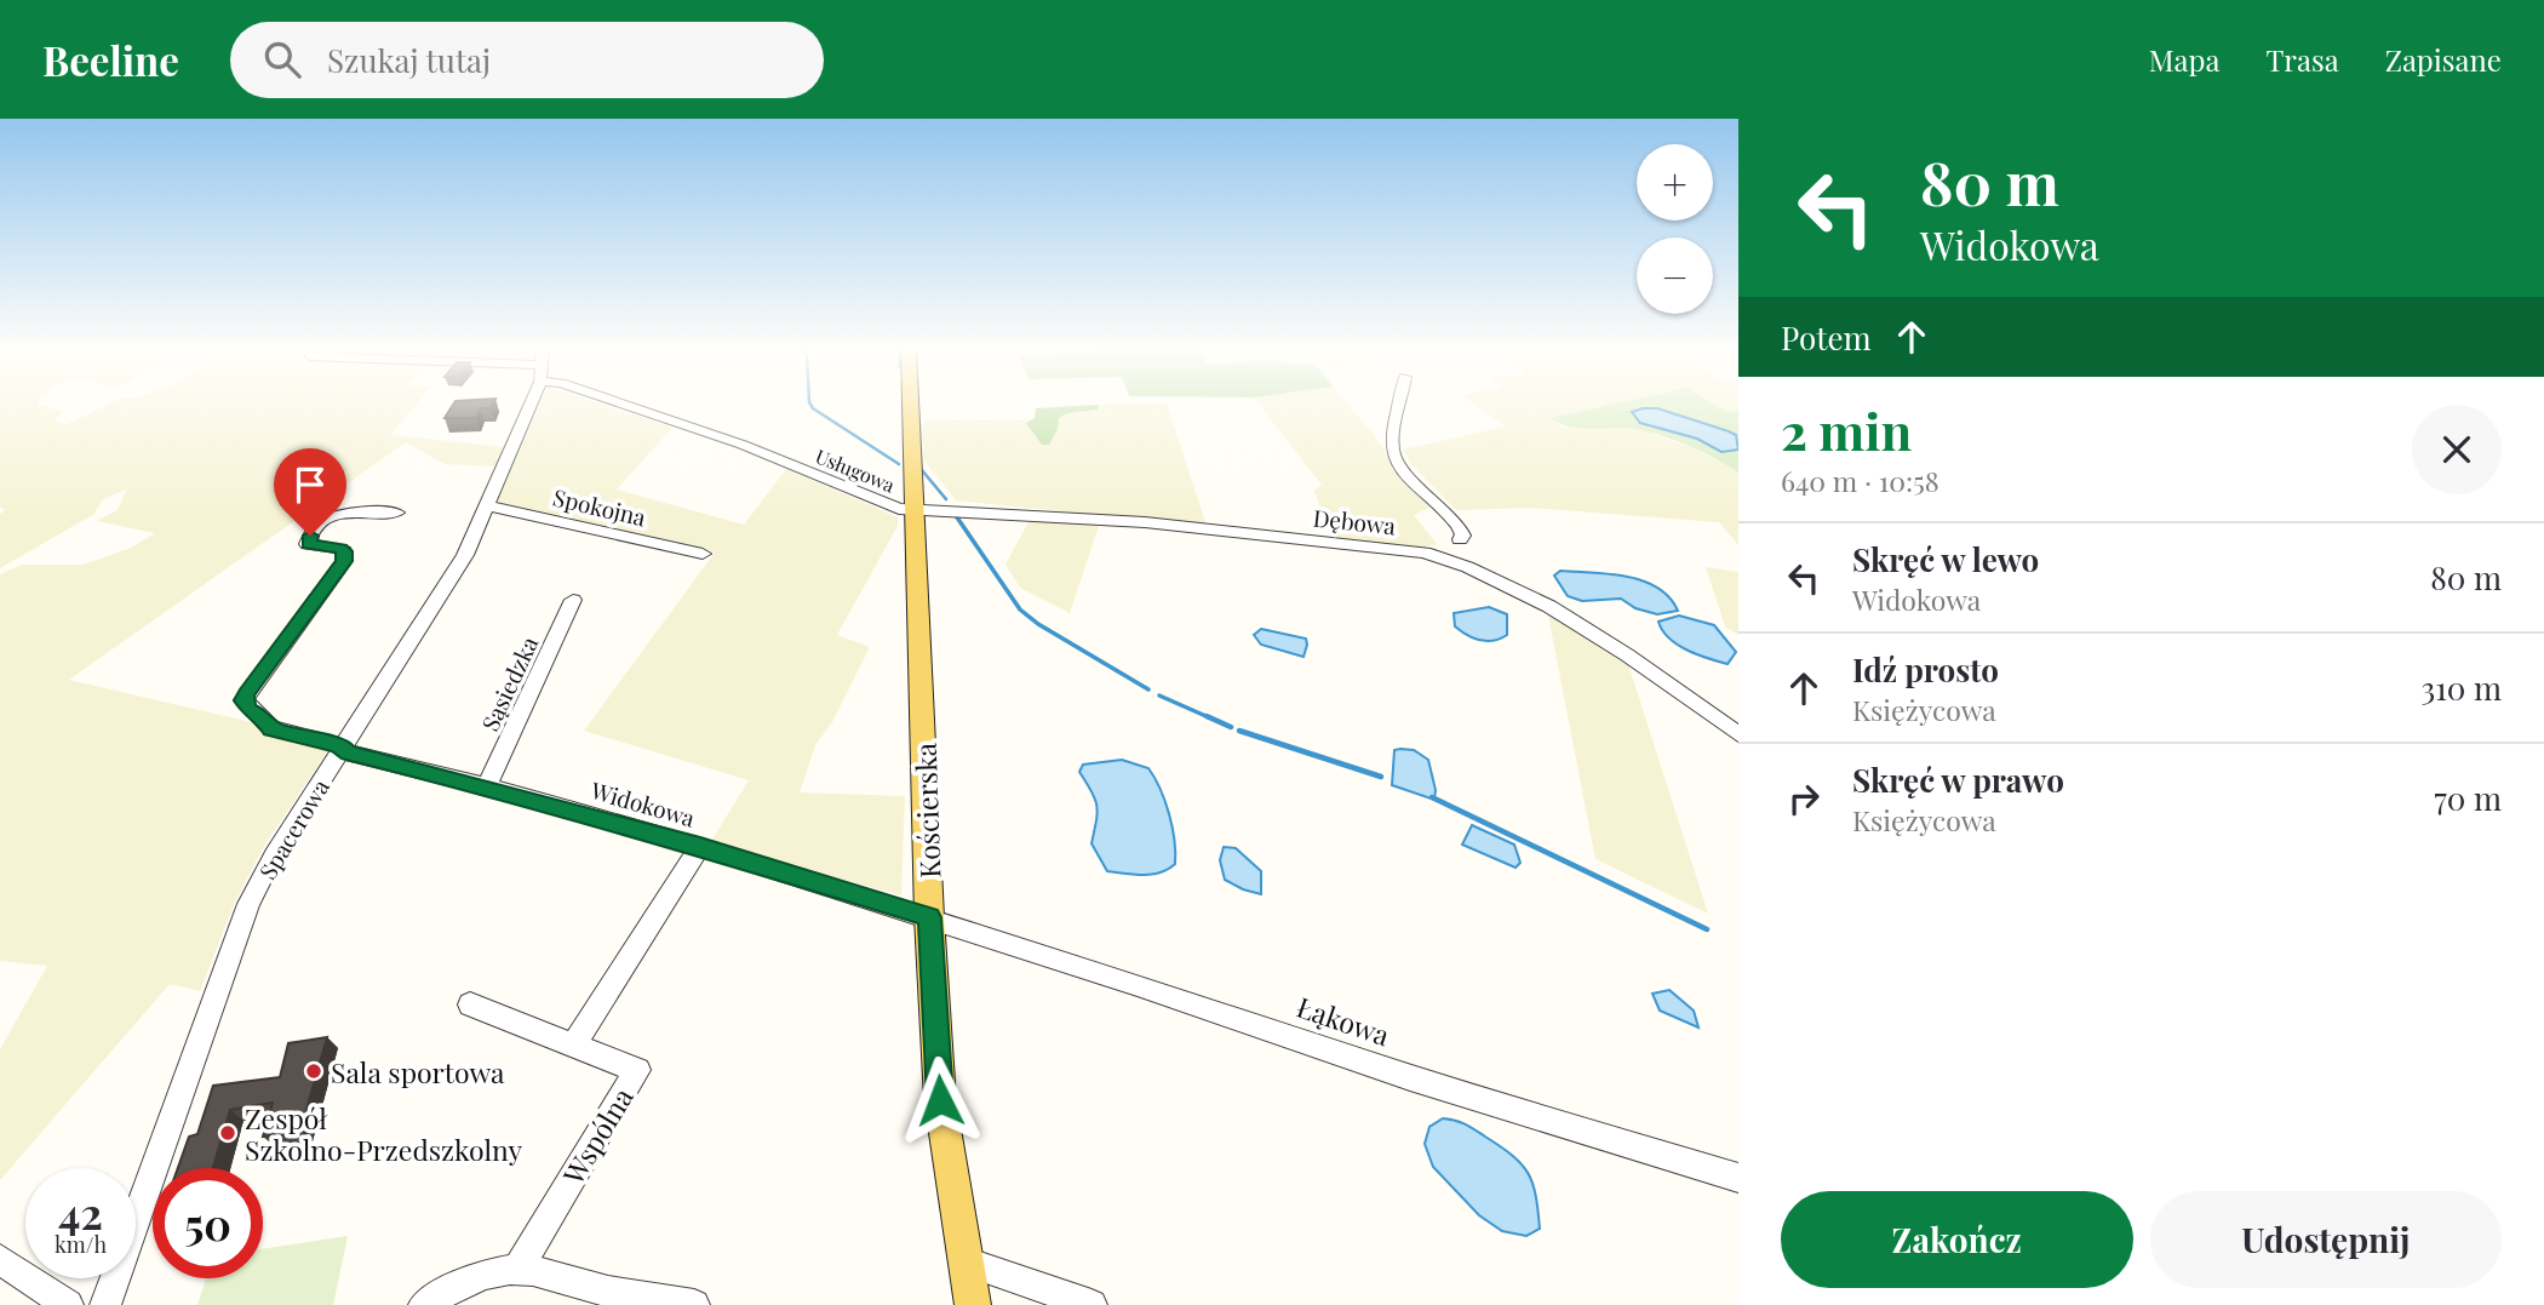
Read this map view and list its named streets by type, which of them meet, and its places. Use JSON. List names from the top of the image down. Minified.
{"streets":{"main road":["Kościerska"],"street":["Usługowa","Spokojna","Dębowa","Sąsiedzka","Widokowa","Spacerowa","Łąkowa","Wspólna"]},"crossings":[["Usługowa","Dębowa"],["Usługowa","Kościerska"],["Spokojna","Spacerowa"],["Dębowa","Kościerska"],["Sąsiedzka","Widokowa"],["Widokowa","Kościerska"],["Widokowa","Spacerowa"],["Widokowa","Łąkowa"],["Kościerska","Łąkowa"]],"places":["Sala sportowa","Zespół Szkolno-Przedszkolny"],"page":{"header":"Beeline","search":"Szukaj tutaj","nav":["Mapa","Trasa","Zapisane"],"turn":["80 m","Widokowa"],"map_buttons":["+","−"],"then":"Potem","heading":["2 min","640 m · 10:58"],"list":[{"name":"Skręć w lewo","note":"Widokowa","value":"80 m"},{"name":"Idź prosto","note":"Księżycowa","value":"310 m"},{"name":"Skręć w prawo","note":"Księżycowa","value":"70 m"}],"speed":"42 km/h","limit":"50","buttons":["Zakończ","Udostępnij"]}}
